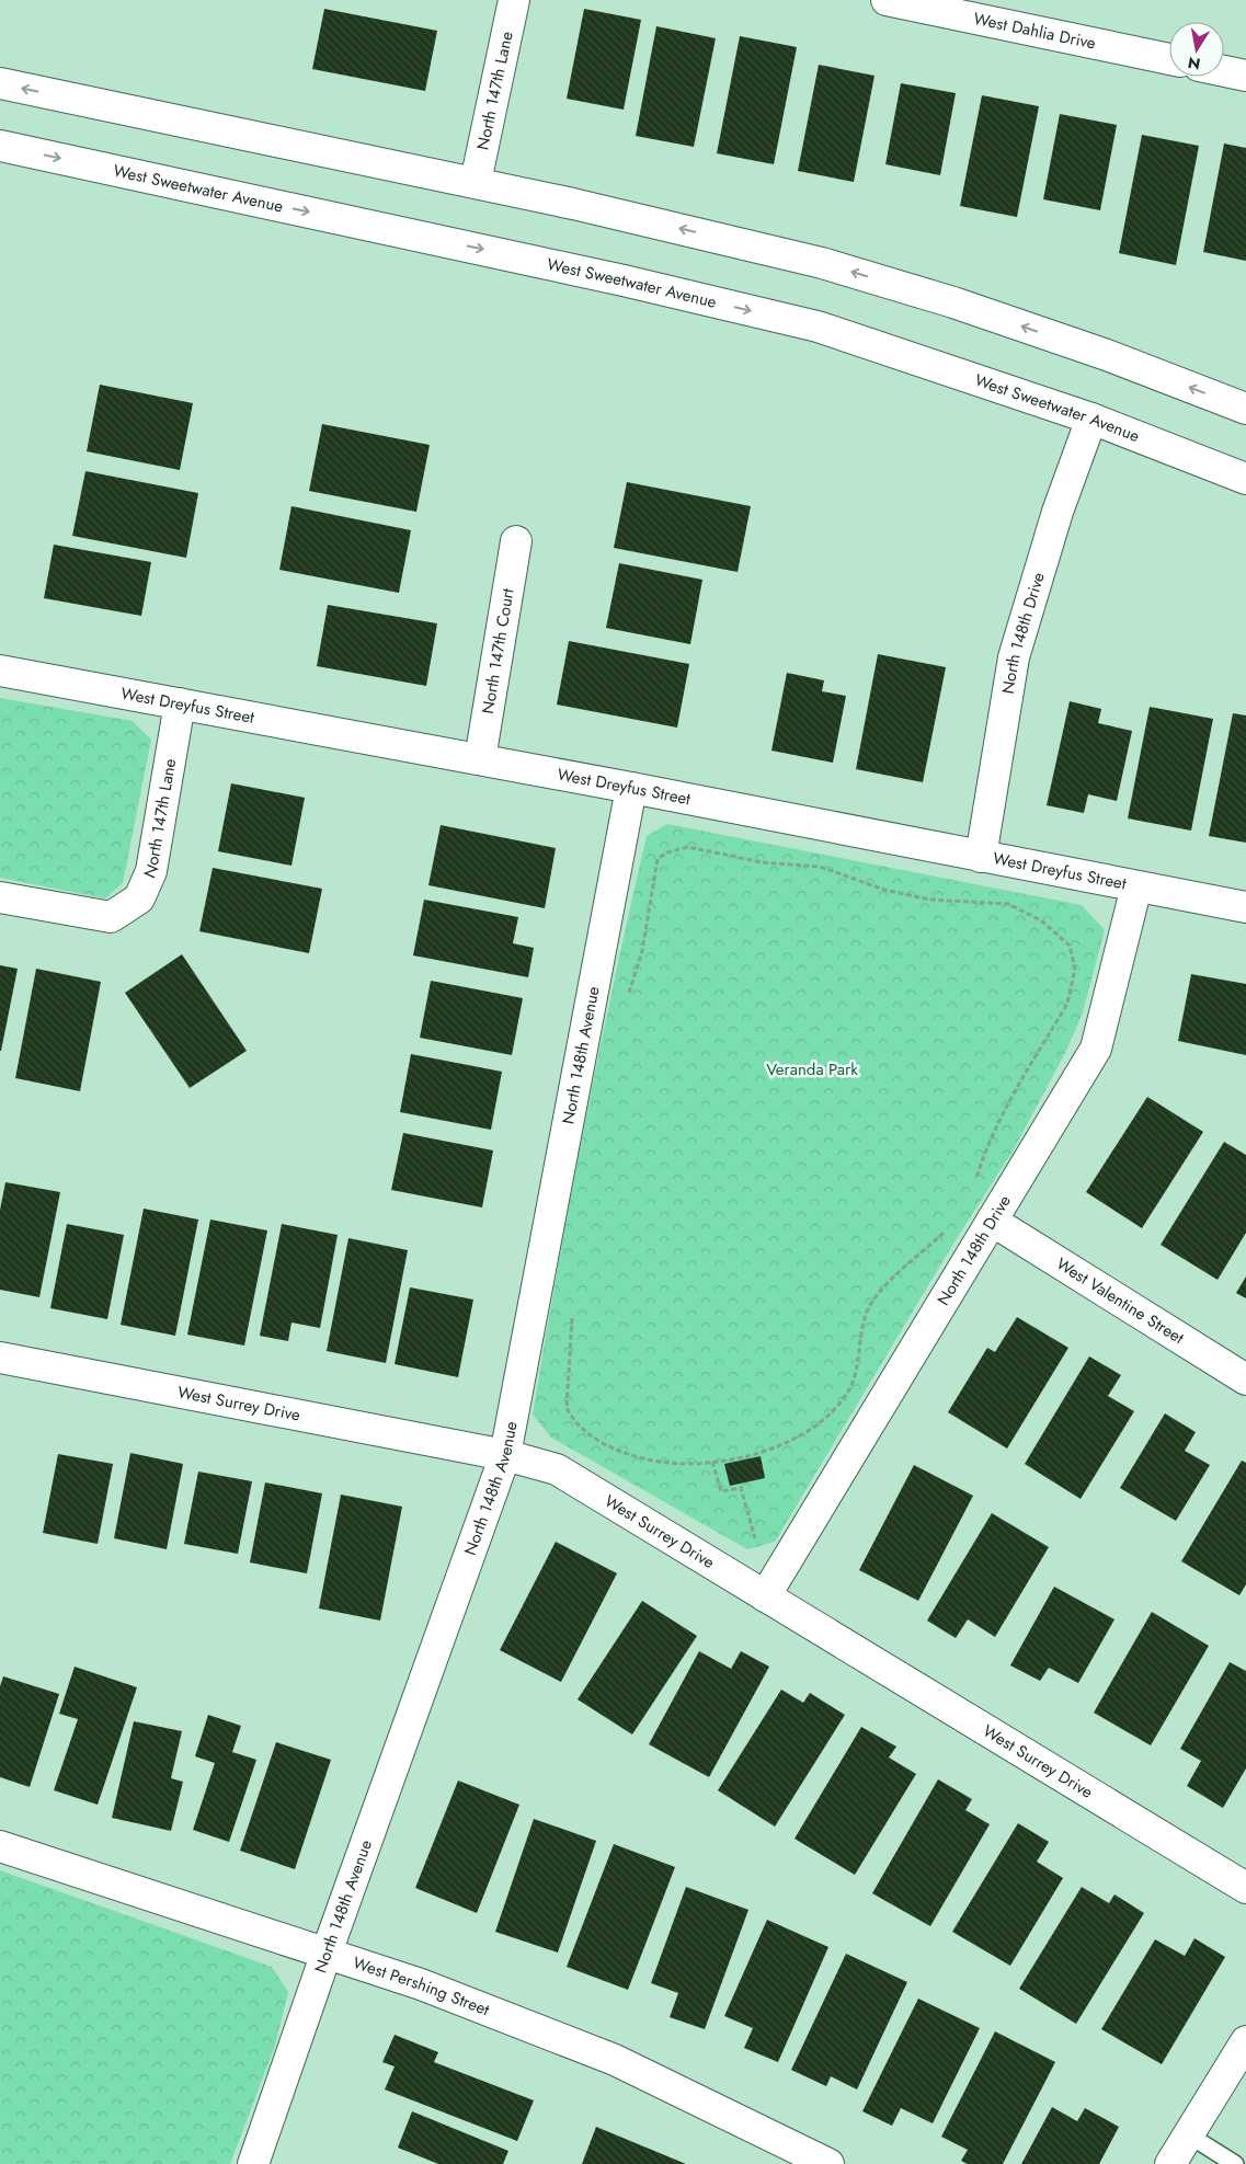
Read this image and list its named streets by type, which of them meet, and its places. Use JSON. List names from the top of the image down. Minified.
{"streets":{"street":["West Dahlia Drive","North 147th Lane","West Sweetwater Avenue","North 148th Drive","North 147th Court","West Dreyfus Street","North 148th Avenue","West Valentine Street","West Surrey Drive","West Pershing Street"]},"crossings":[["North 147th Lane","West Dreyfus Street"],["West Sweetwater Avenue","North 148th Drive"],["North 148th Drive","West Dreyfus Street"],["North 148th Drive","West Valentine Street"],["North 148th Drive","West Surrey Drive"],["North 147th Court","West Dreyfus Street"],["West Dreyfus Street","North 148th Avenue"],["North 148th Avenue","West Surrey Drive"],["North 148th Avenue","West Pershing Street"]],"parks":["Veranda Park"],"north":"bottom"}
